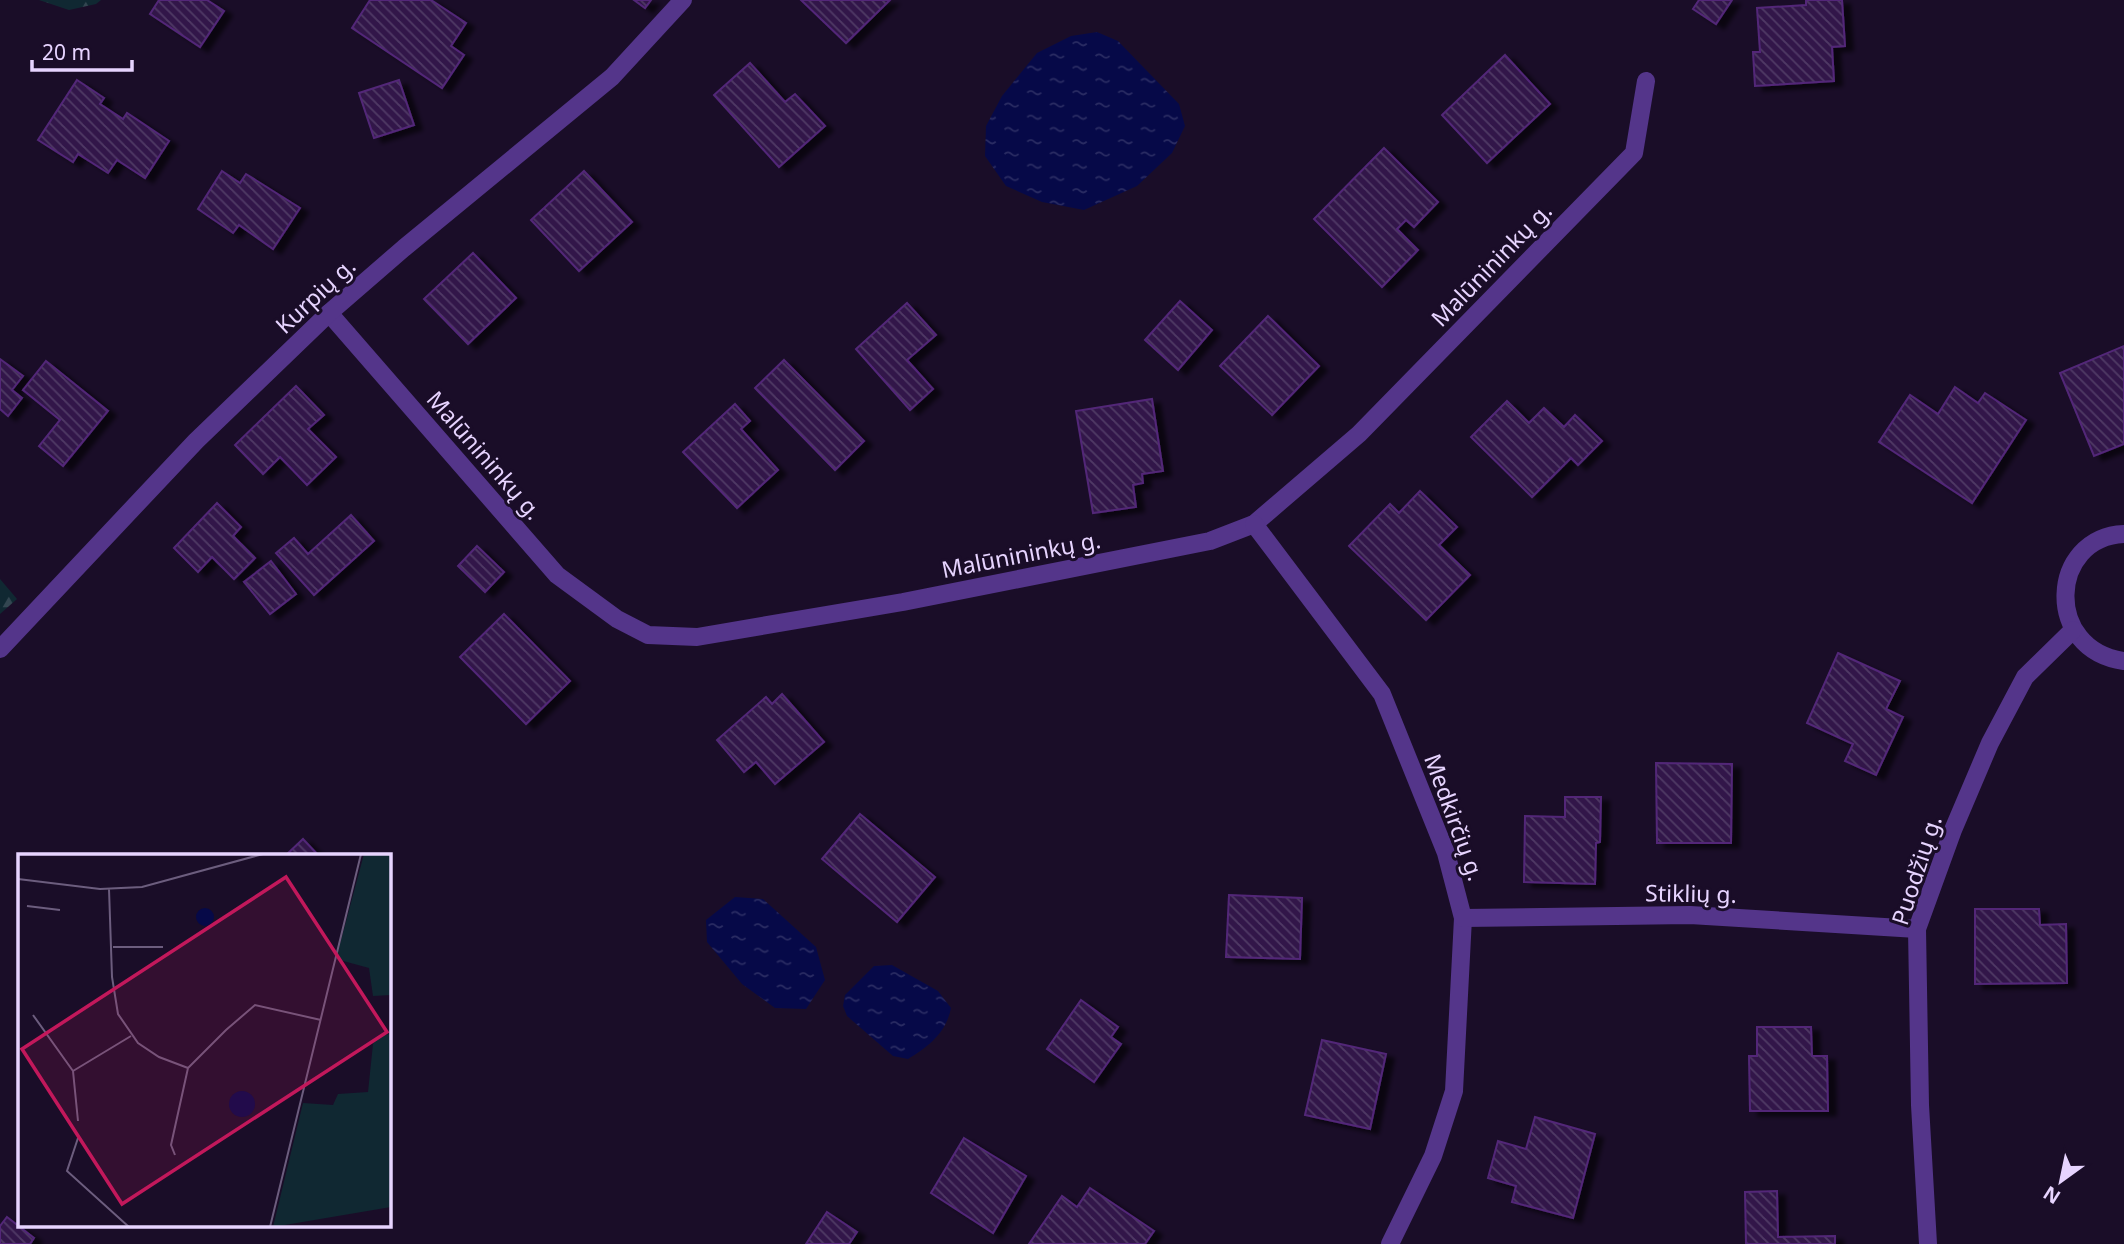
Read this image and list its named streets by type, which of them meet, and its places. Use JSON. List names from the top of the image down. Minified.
{"streets":{"street":["Malūnininkų g.","Kurpių g.","Medkirčių g.","Puodžių g.","Stiklių g."]},"crossings":[["Malūnininkų g.","Kurpių g."],["Malūnininkų g.","Medkirčių g."],["Medkirčių g.","Stiklių g."],["Puodžių g.","Stiklių g."]],"scale_bar":"20 m","north":"bottom left"}
